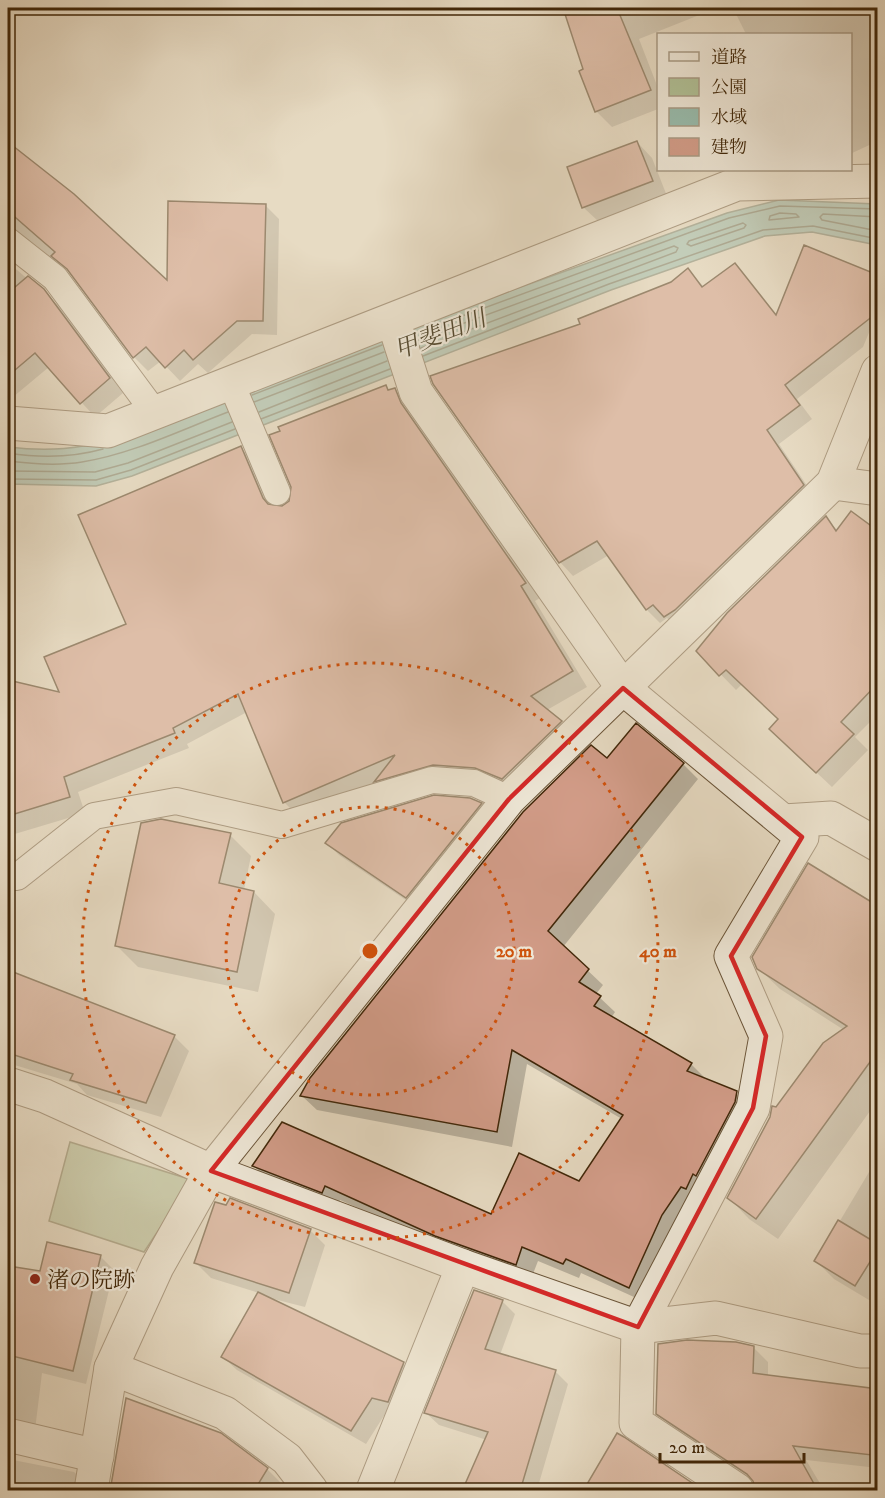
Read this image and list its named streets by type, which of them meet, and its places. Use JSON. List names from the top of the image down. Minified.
{"water":["甲斐田川"],"places":["渚の院跡"],"legend":["道路","公園","水域","建物"],"scale_bar":"20 m","rings":["20 m","40 m"]}
